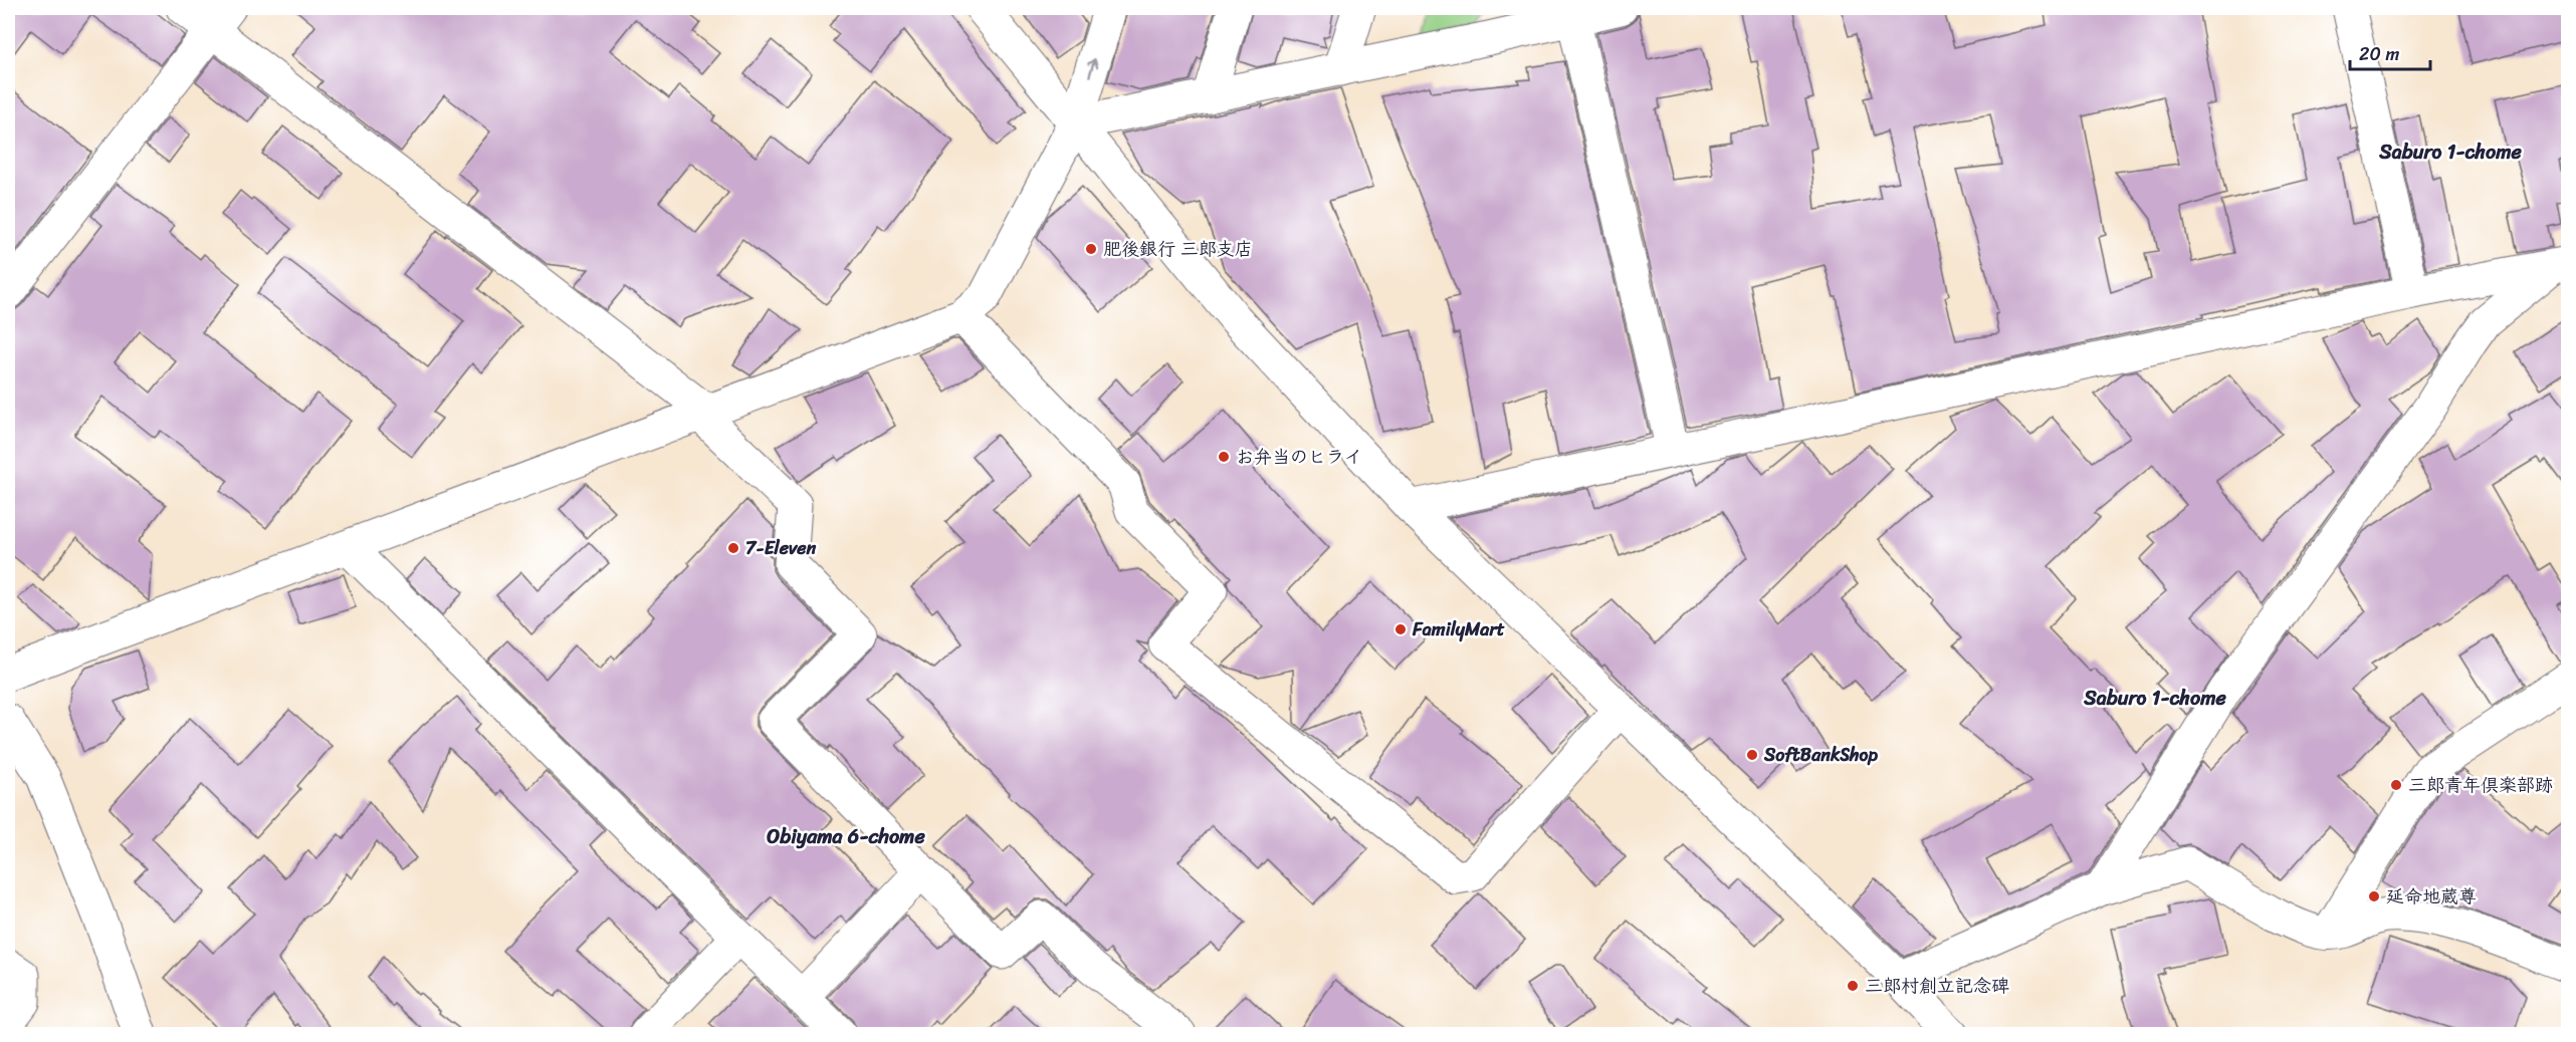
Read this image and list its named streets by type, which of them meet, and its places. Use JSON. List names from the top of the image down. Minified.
{"districts":["Saburo 1-chome","Saburo 1-chome","Obiyama 6-chome"],"places":["肥後銀行 三郎支店","お弁当のヒライ","7-Eleven","FamilyMart","SoftBankShop","三郎青年倶楽部跡","延命地蔵尊","三郎村創立記念碑"],"scale_bar":"20 m"}
